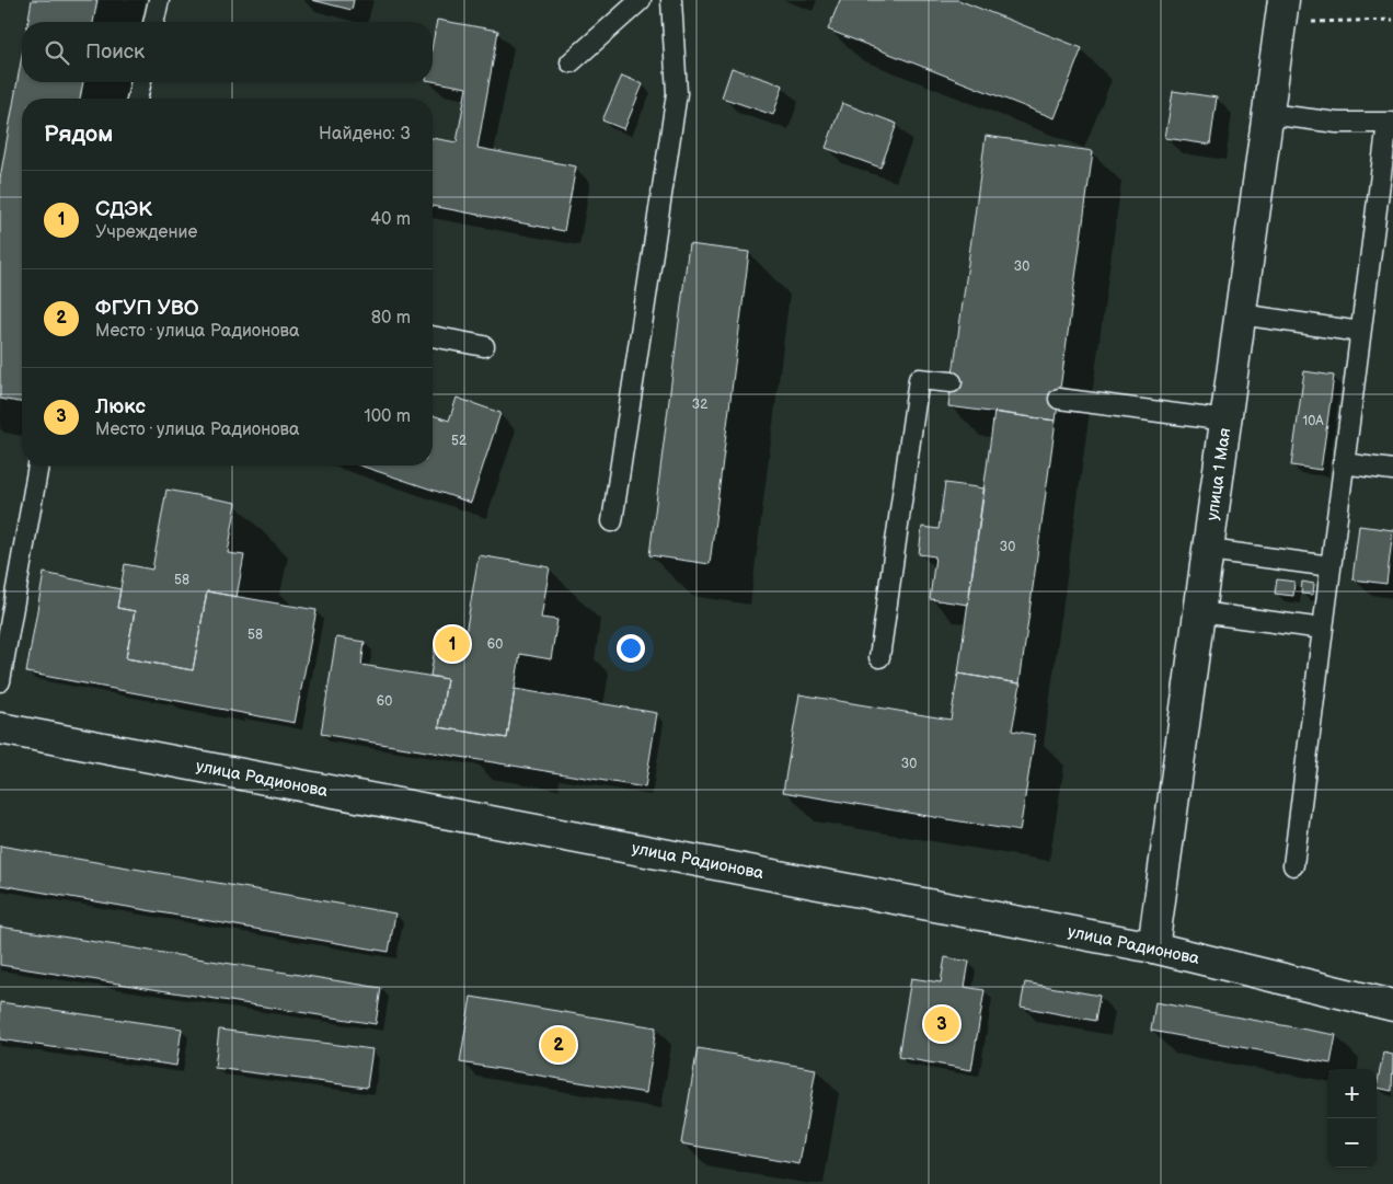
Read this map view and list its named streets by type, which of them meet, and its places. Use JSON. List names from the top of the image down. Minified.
{"streets":{"street":["улица 1 Мая","улица Радионова"]},"crossings":[["улица 1 Мая","улица Радионова"]],"house_numbers":["30","32","10А","52","30","58","58","60","60","30"],"page":{"search":"Поиск","heading":["Рядом","Найдено: 3"],"list":[{"mark":"1","name":"СДЭК","note":"Учреждение","value":"40 m"},{"mark":"2","name":"ФГУП УВО","note":"Место · улица Радионова","value":"80 m"},{"mark":"3","name":"Люкс","note":"Место · улица Радионова","value":"100 m"}],"pins":["1","3","2"],"map_buttons":["+","−"]}}
